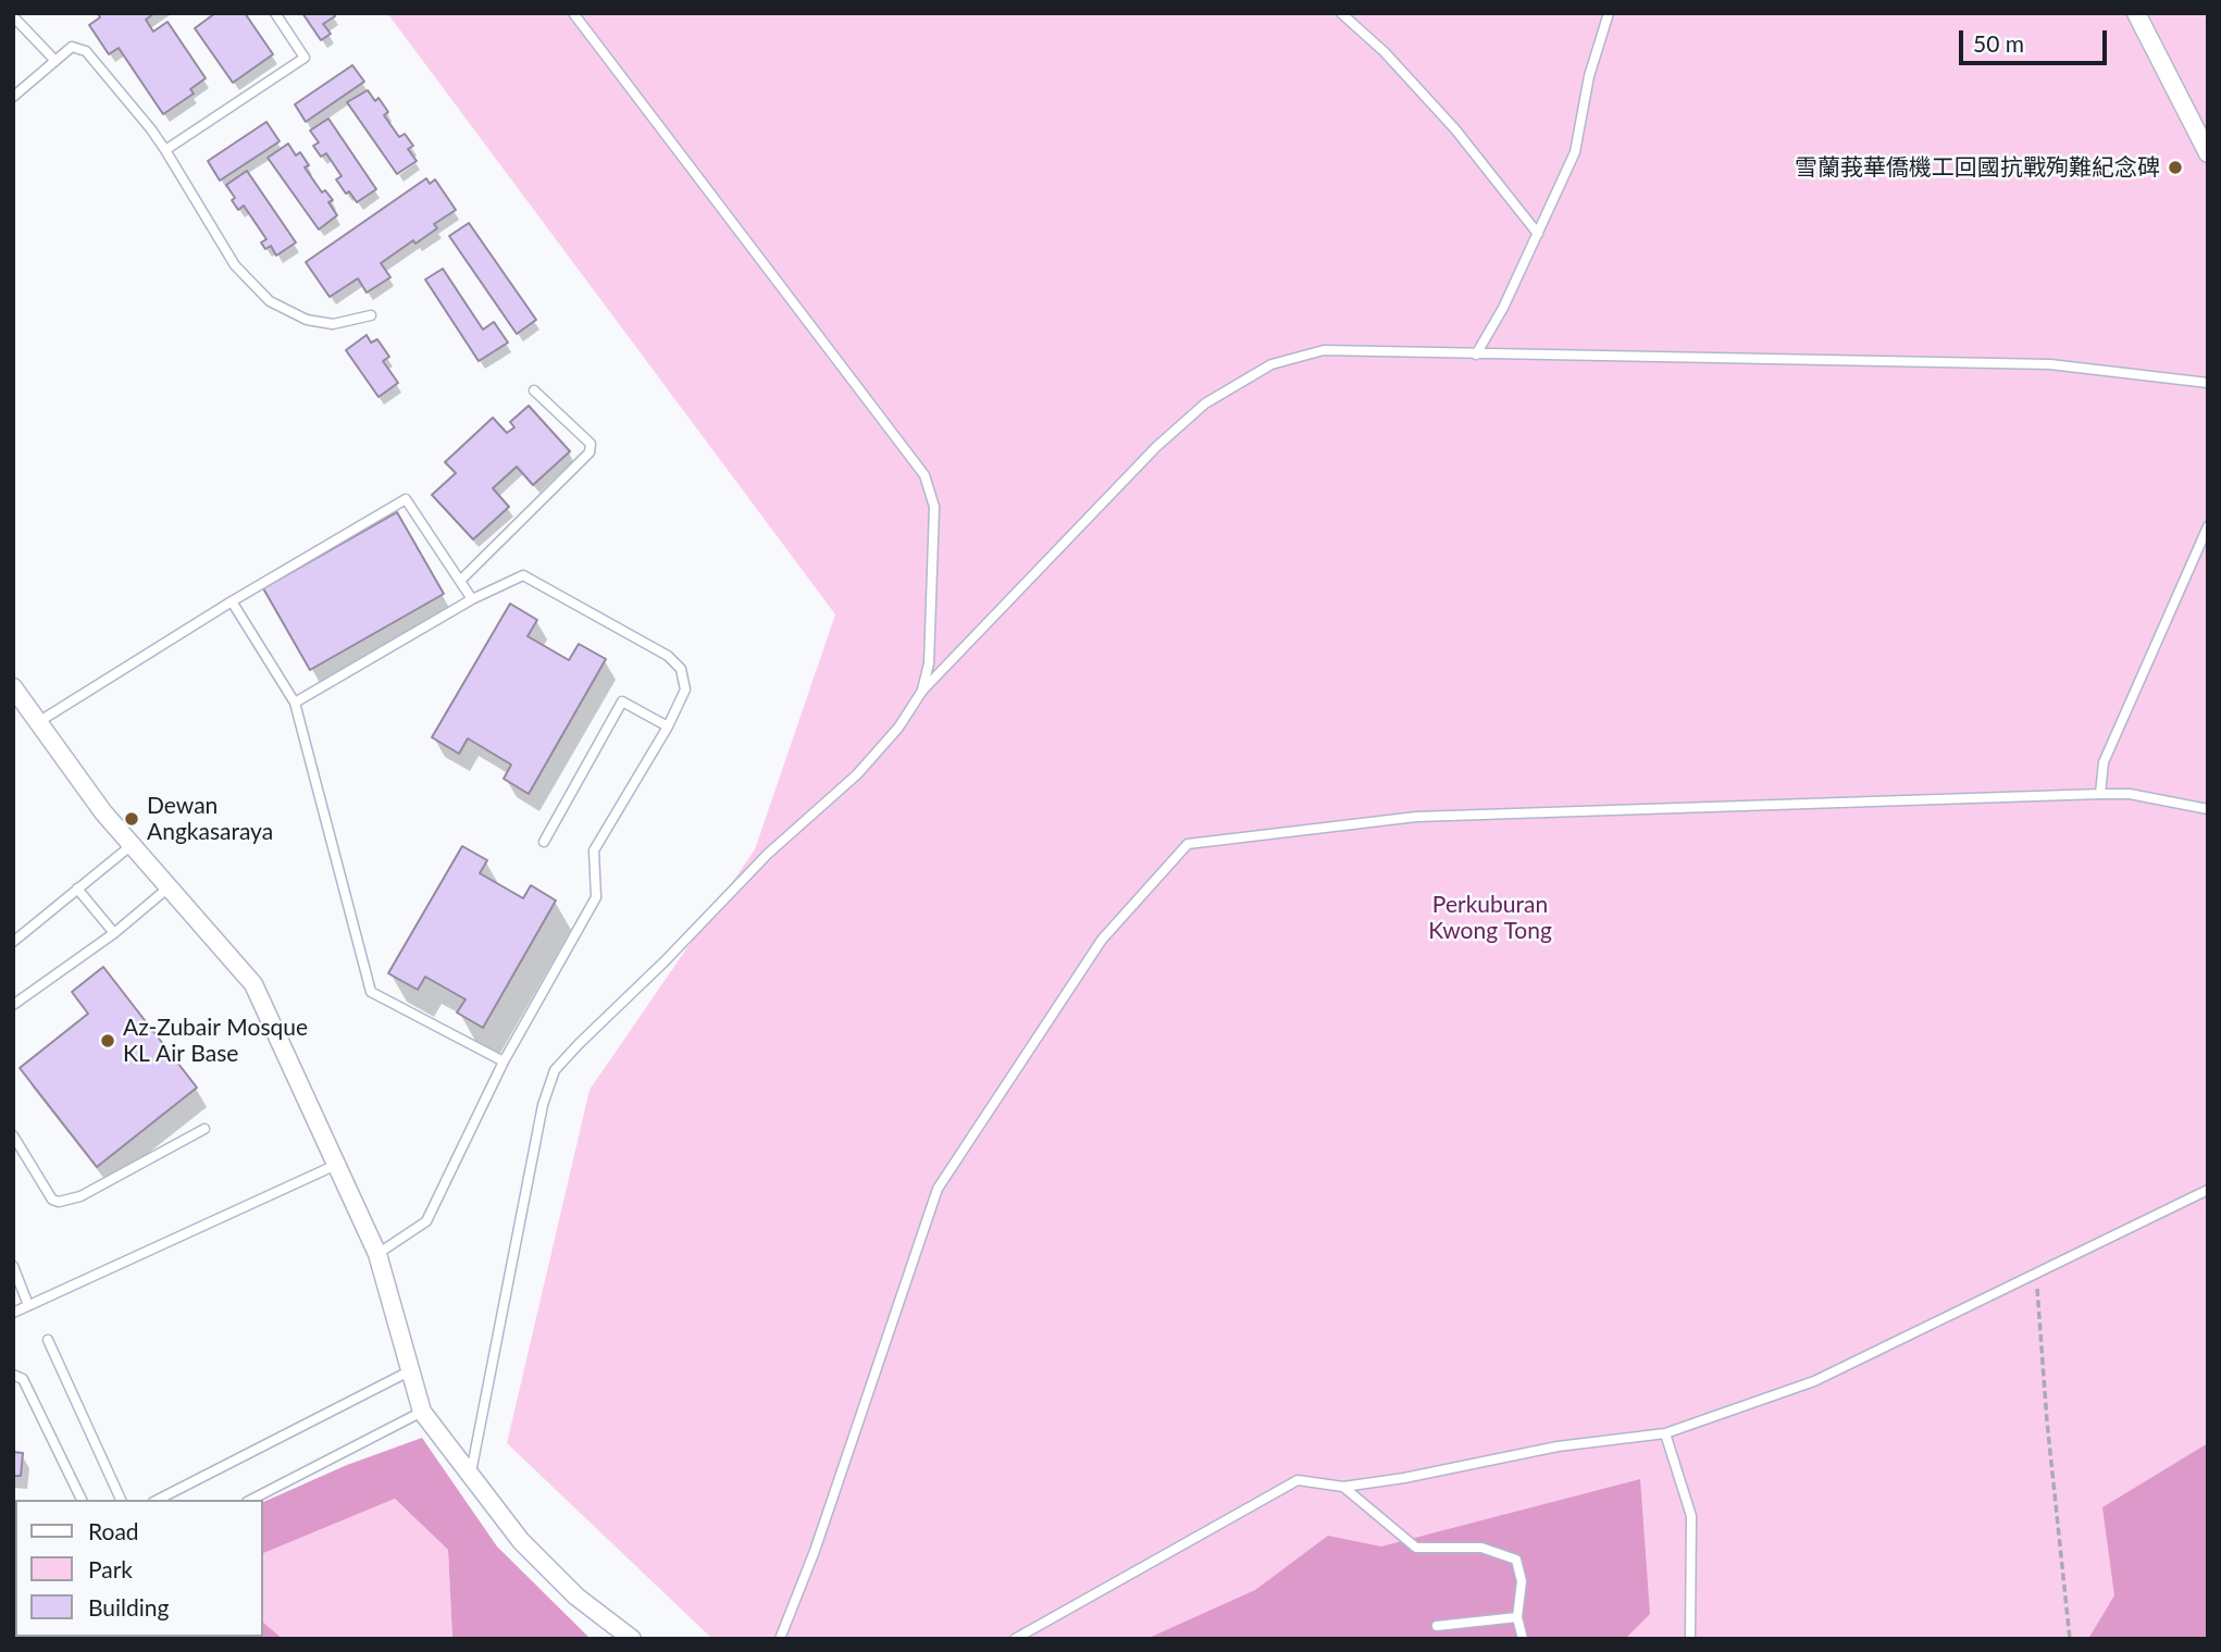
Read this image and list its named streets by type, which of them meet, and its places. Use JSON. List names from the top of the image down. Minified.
{"parks":["Perkuburan Kwong Tong"],"places":["雪蘭莪華僑機工回國抗戰殉難紀念碑","Dewan Angkasaraya","Az-Zubair Mosque KL Air Base"],"legend":["Road","Park","Building"],"scale_bar":"50 m"}
